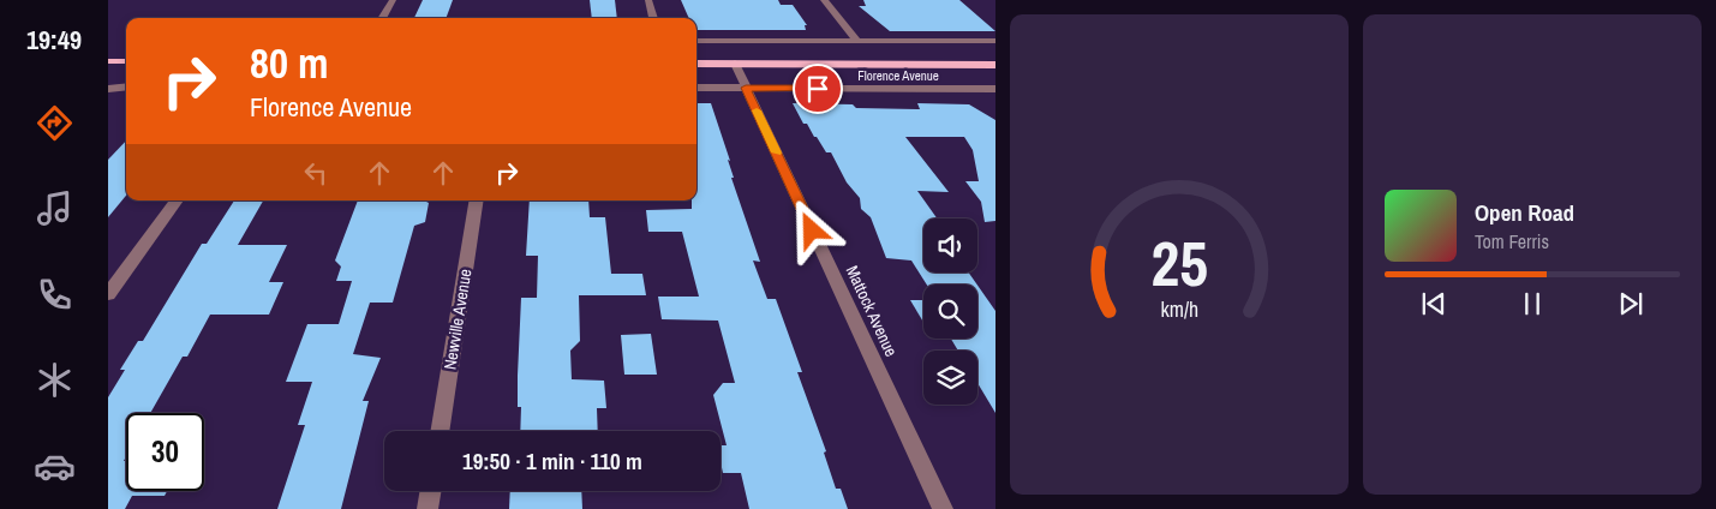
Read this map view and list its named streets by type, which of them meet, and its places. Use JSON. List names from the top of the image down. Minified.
{"streets":{"main road":["Florence Avenue"],"street":["Mattock Avenue","Newville Avenue"]},"crossings":[["Florence Avenue","Mattock Avenue"]],"page":{"tabs":"19:49","turn":["80 m","Florence Avenue"],"song":["Open Road","Tom Ferris"],"limit":"30","trip":"19:50 · 1 min · 110 m","gauge":["25","km/h"]}}
